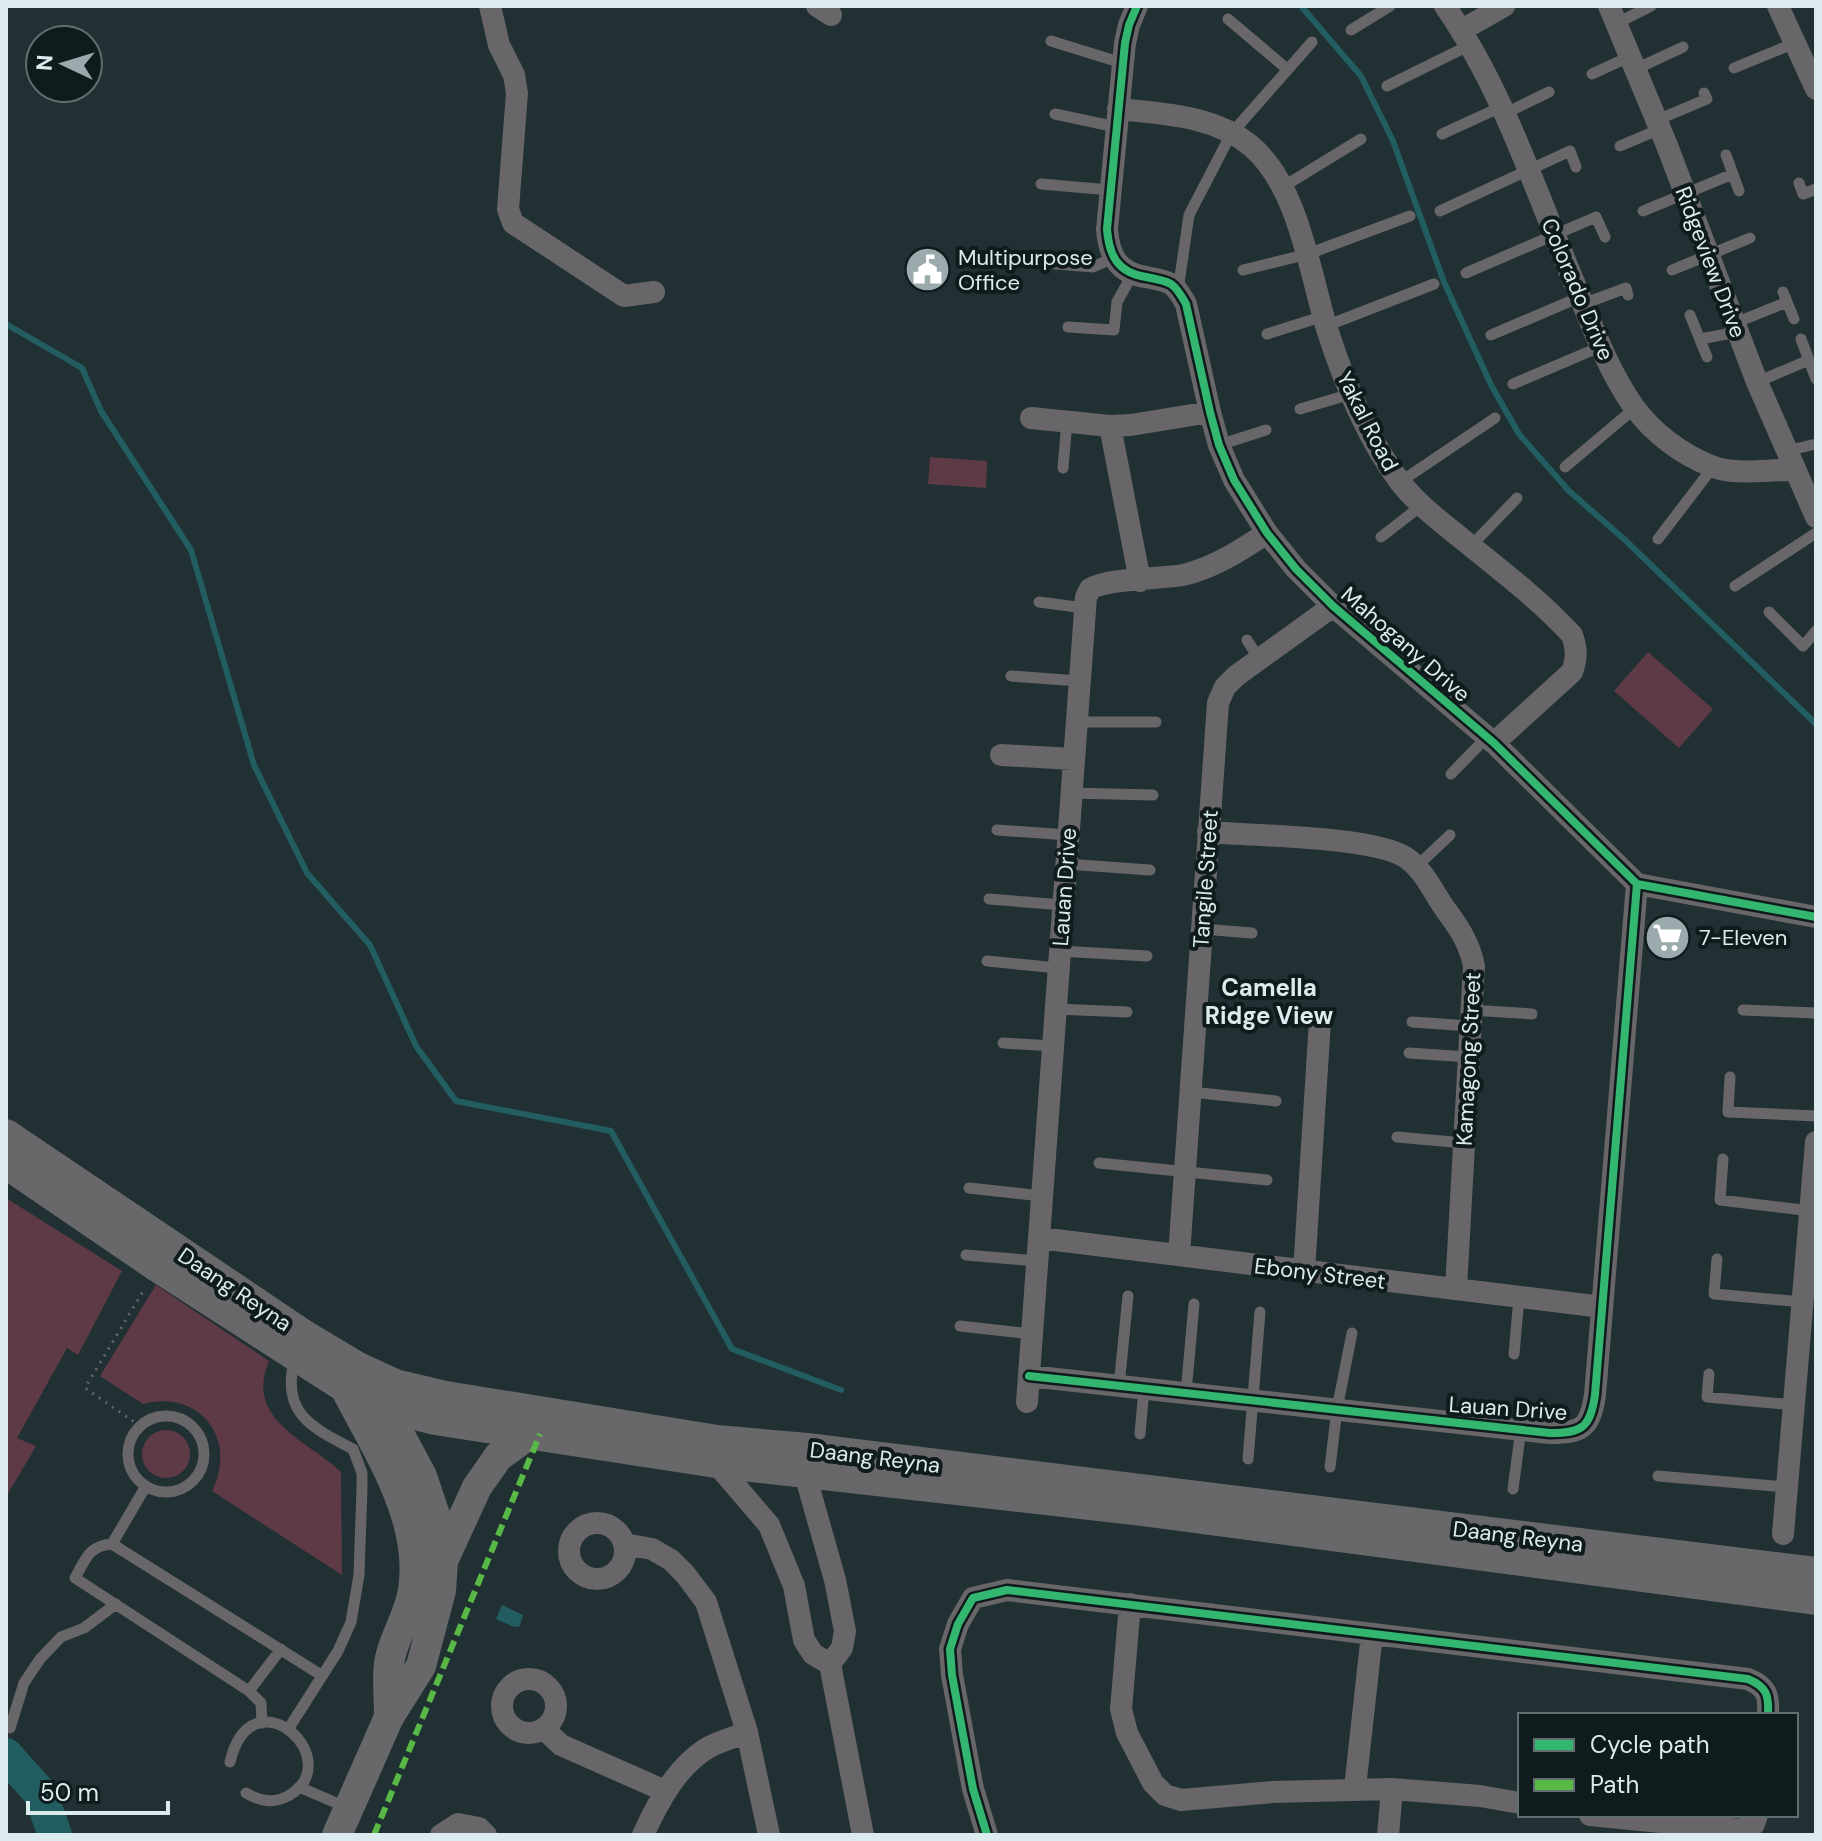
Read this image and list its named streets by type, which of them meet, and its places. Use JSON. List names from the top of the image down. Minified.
{"streets":{"main road":["Daang Reyna"],"street":["Ridgeview Drive","Colorado Drive","Yakal Road","Mahogany Drive","Tangile Street","Lauan Drive","Kamagong Street","Ebony Street"]},"crossings":[["Ridgeview Drive","Colorado Drive"],["Yakal Road","Mahogany Drive"],["Mahogany Drive","Tangile Street"],["Mahogany Drive","Lauan Drive"],["Tangile Street","Kamagong Street"],["Tangile Street","Ebony Street"],["Lauan Drive","Ebony Street"],["Kamagong Street","Ebony Street"]],"districts":["Camella Ridge View"],"places":{"public building":["Multipurpose Office"],"supermarket":["7-Eleven"]},"legend":["Cycle path","Path"],"scale_bar":"50 m","north":"left"}
